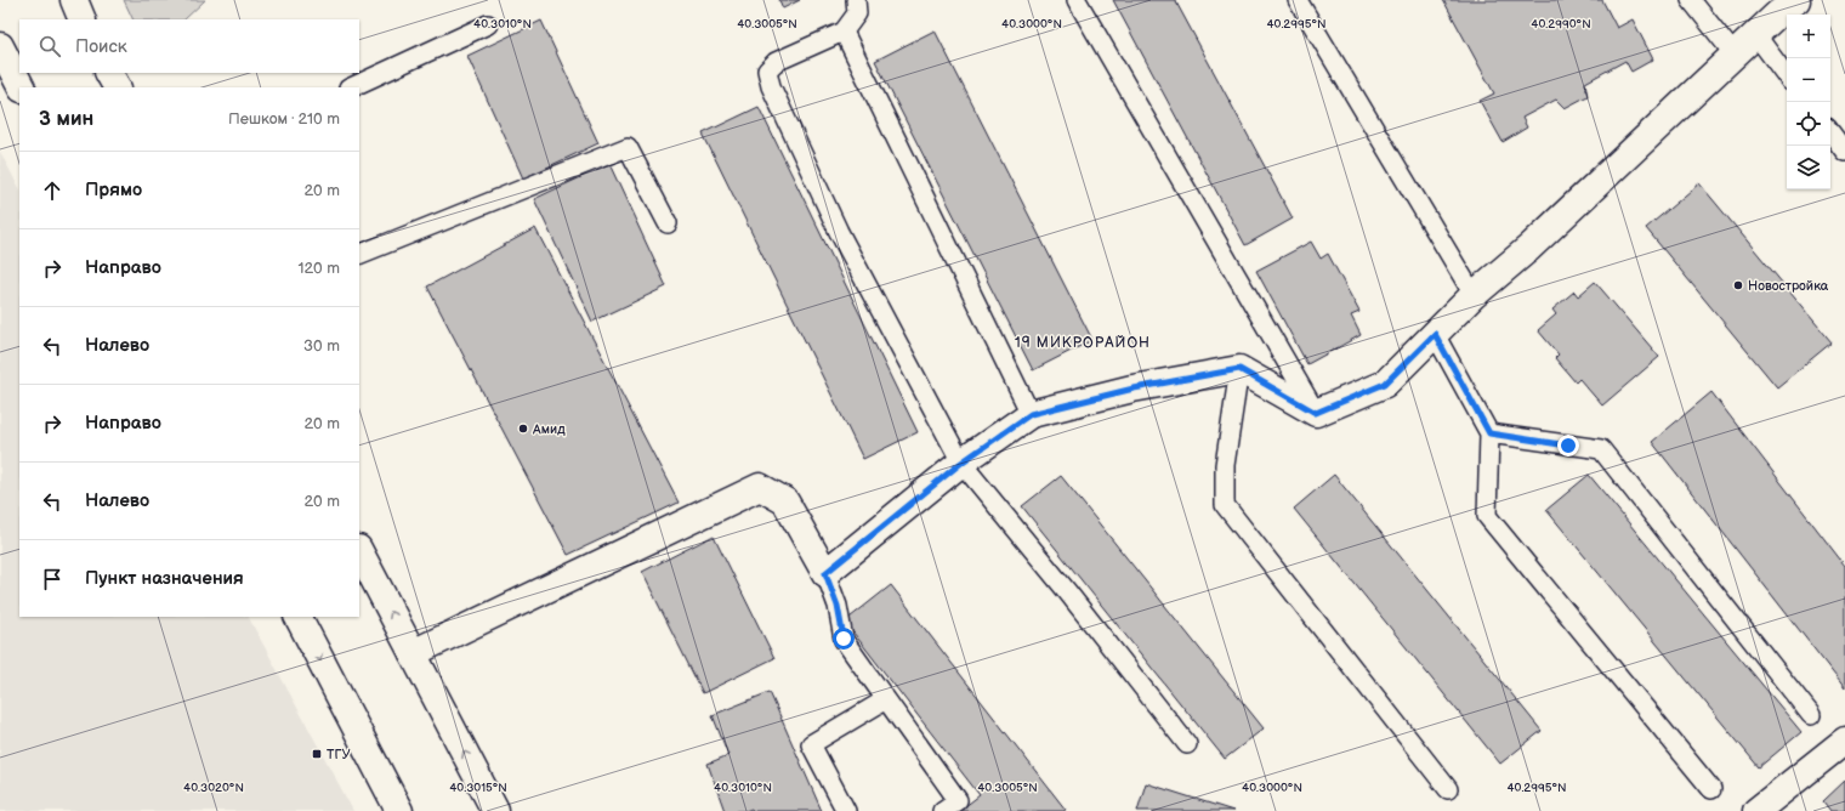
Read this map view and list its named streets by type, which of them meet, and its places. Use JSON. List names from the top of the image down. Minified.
{"districts":["19 МИКРОРАЙОН"],"places":{"other":["Новостройка","Амид"],"transit":["ТГУ"]},"page":{"map_buttons":["+","−"],"search":"Поиск","heading":["3 мин","Пешком · 210 m"],"list":[["Прямо","20 m"],["Направо","120 m"],["Налево","30 m"],["Направо","20 m"],["Налево","20 m"],"Пункт назначения"]},"coordinates":["40.3010°N","40.3005°N","40.3000°N","40.2995°N","40.2990°N","40.3020°N","40.3015°N"]}
